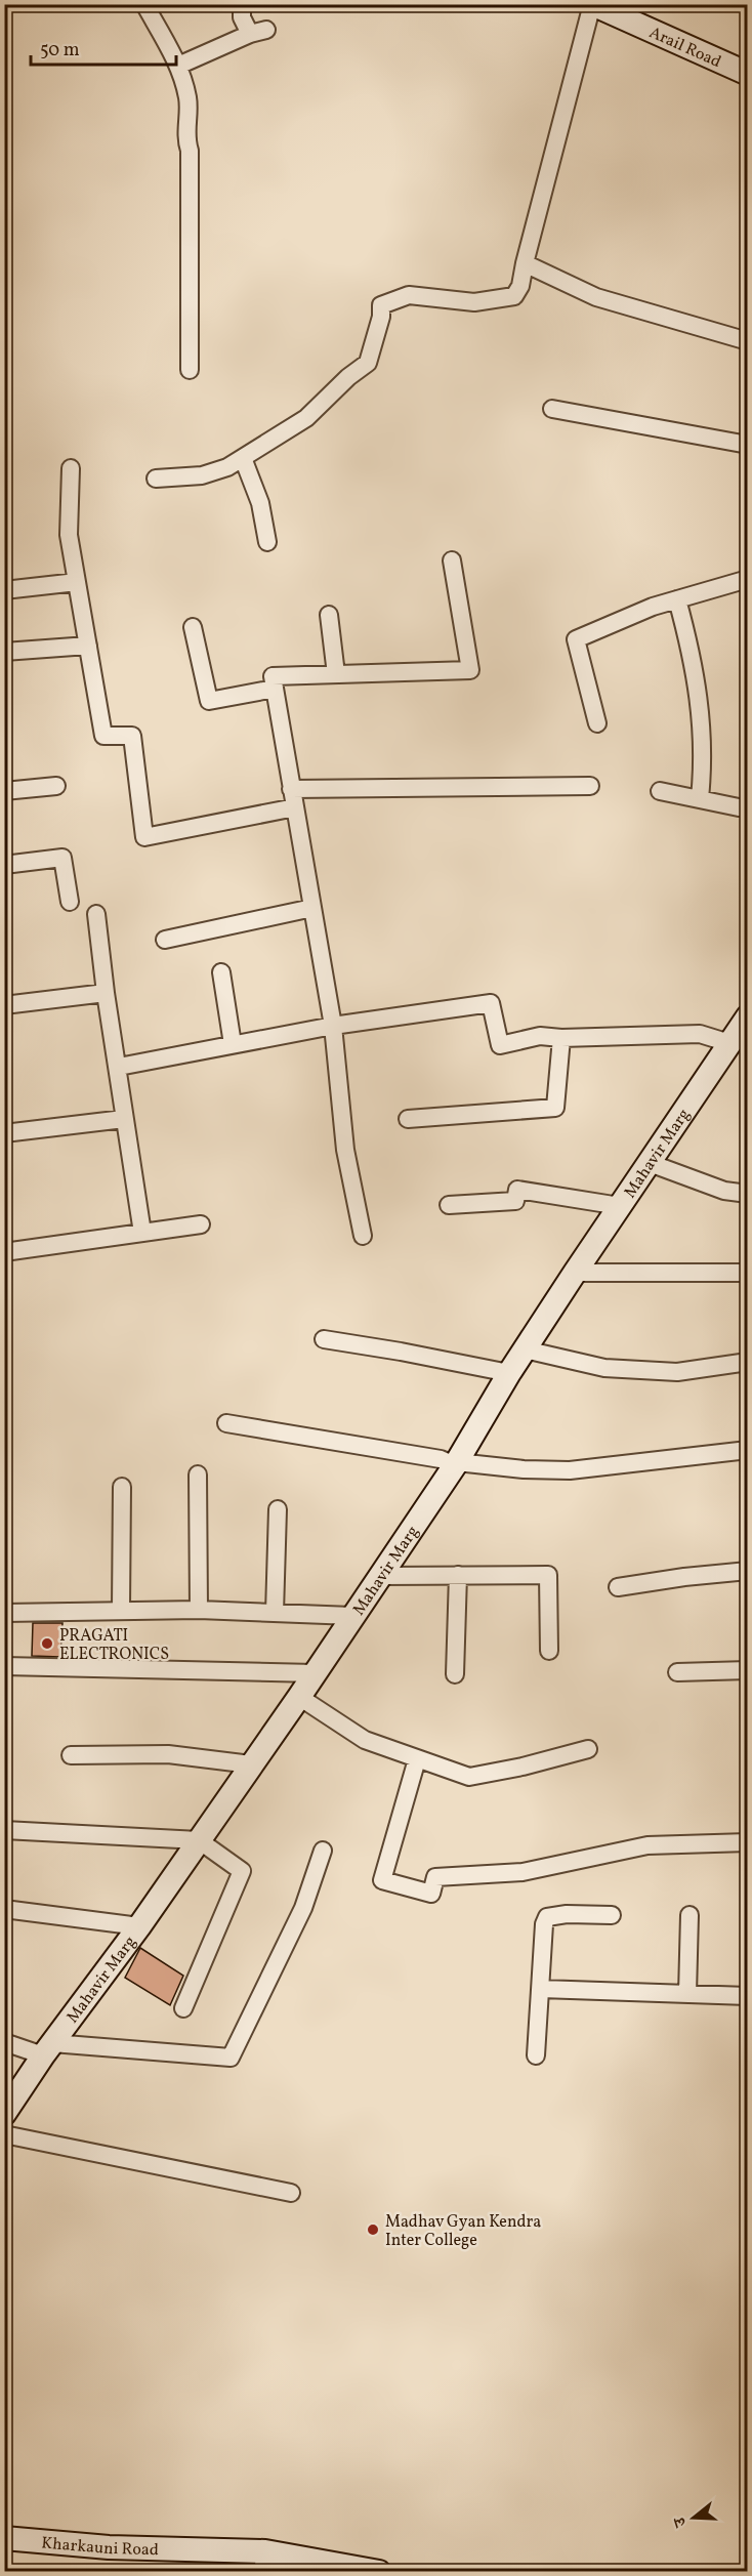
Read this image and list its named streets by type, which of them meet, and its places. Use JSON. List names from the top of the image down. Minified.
{"streets":{"street":["Arail Road","Mahavir Marg","Kharkauni Road"]},"places":["PRAGATI ELECTRONICS","Madhav Gyan Kendra Inter College"],"scale_bar":"50 m","north":"left"}
